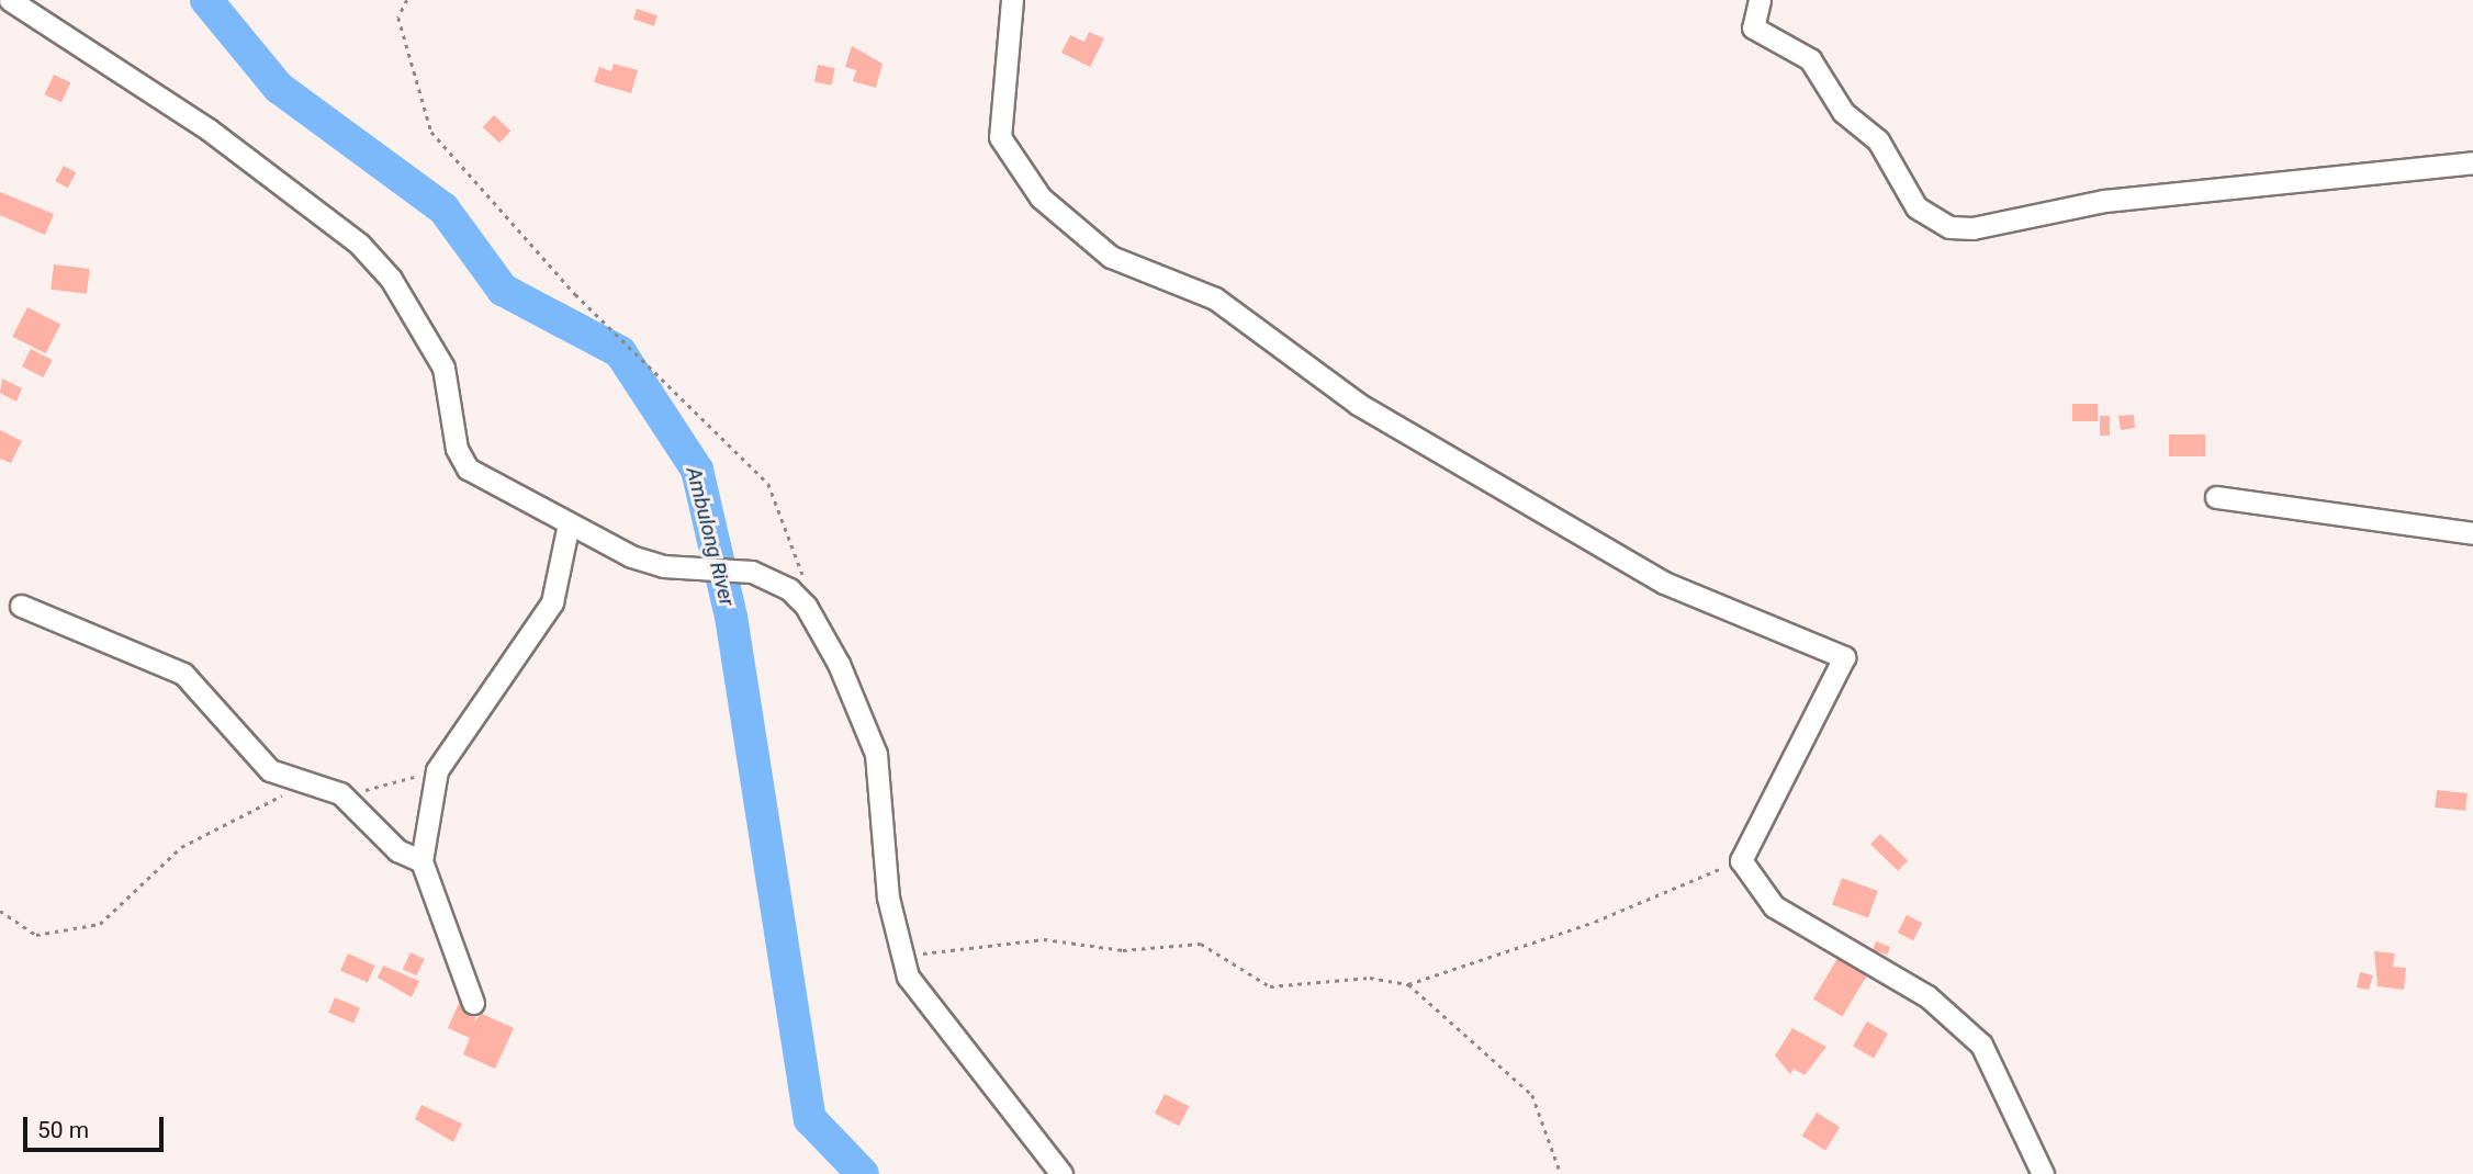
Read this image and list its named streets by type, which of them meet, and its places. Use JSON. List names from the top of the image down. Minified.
{"water":["Ambulong River"],"scale_bar":"50 m"}
